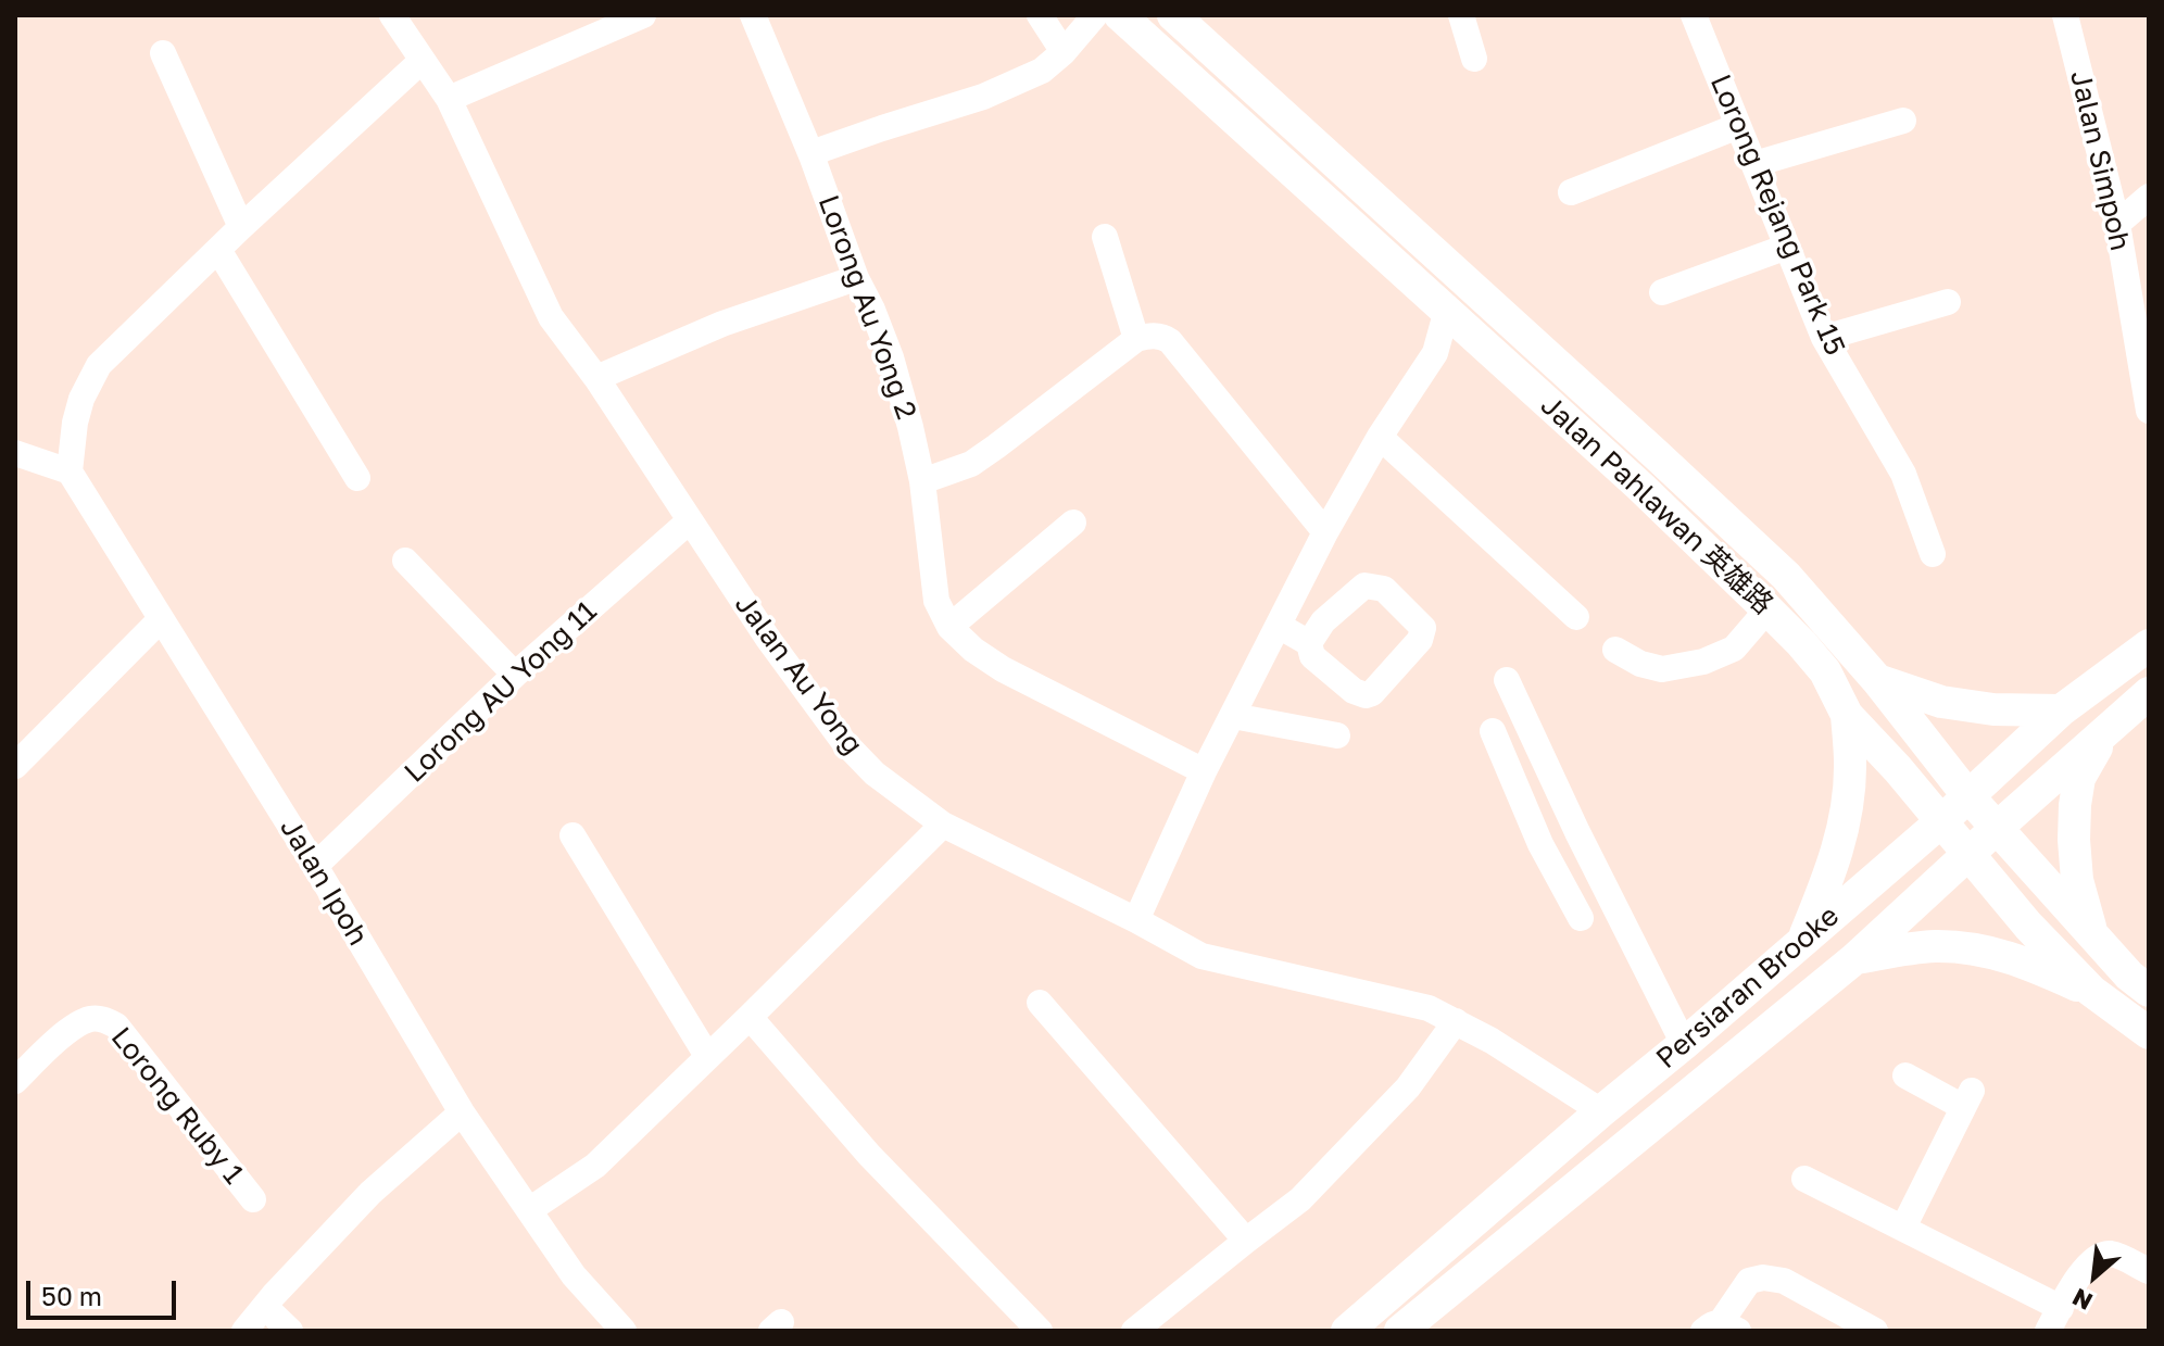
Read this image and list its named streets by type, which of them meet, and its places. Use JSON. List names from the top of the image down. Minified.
{"streets":{"main road":["Jalan Pahlawan 英雄路","Persiaran Brooke"],"street":["Jalan Simpoh","Lorong Rejang Park 15","Lorong Au Yong 2","Jalan Au Yong","Lorong AU Yong 11","Jalan Ipoh","Lorong Ruby 1"]},"crossings":[["Jalan Pahlawan 英雄路","Persiaran Brooke"],["Jalan Au Yong","Lorong AU Yong 11"],["Jalan Au Yong","Persiaran Brooke"],["Lorong AU Yong 11","Jalan Ipoh"]],"scale_bar":"50 m","north":"bottom left"}
